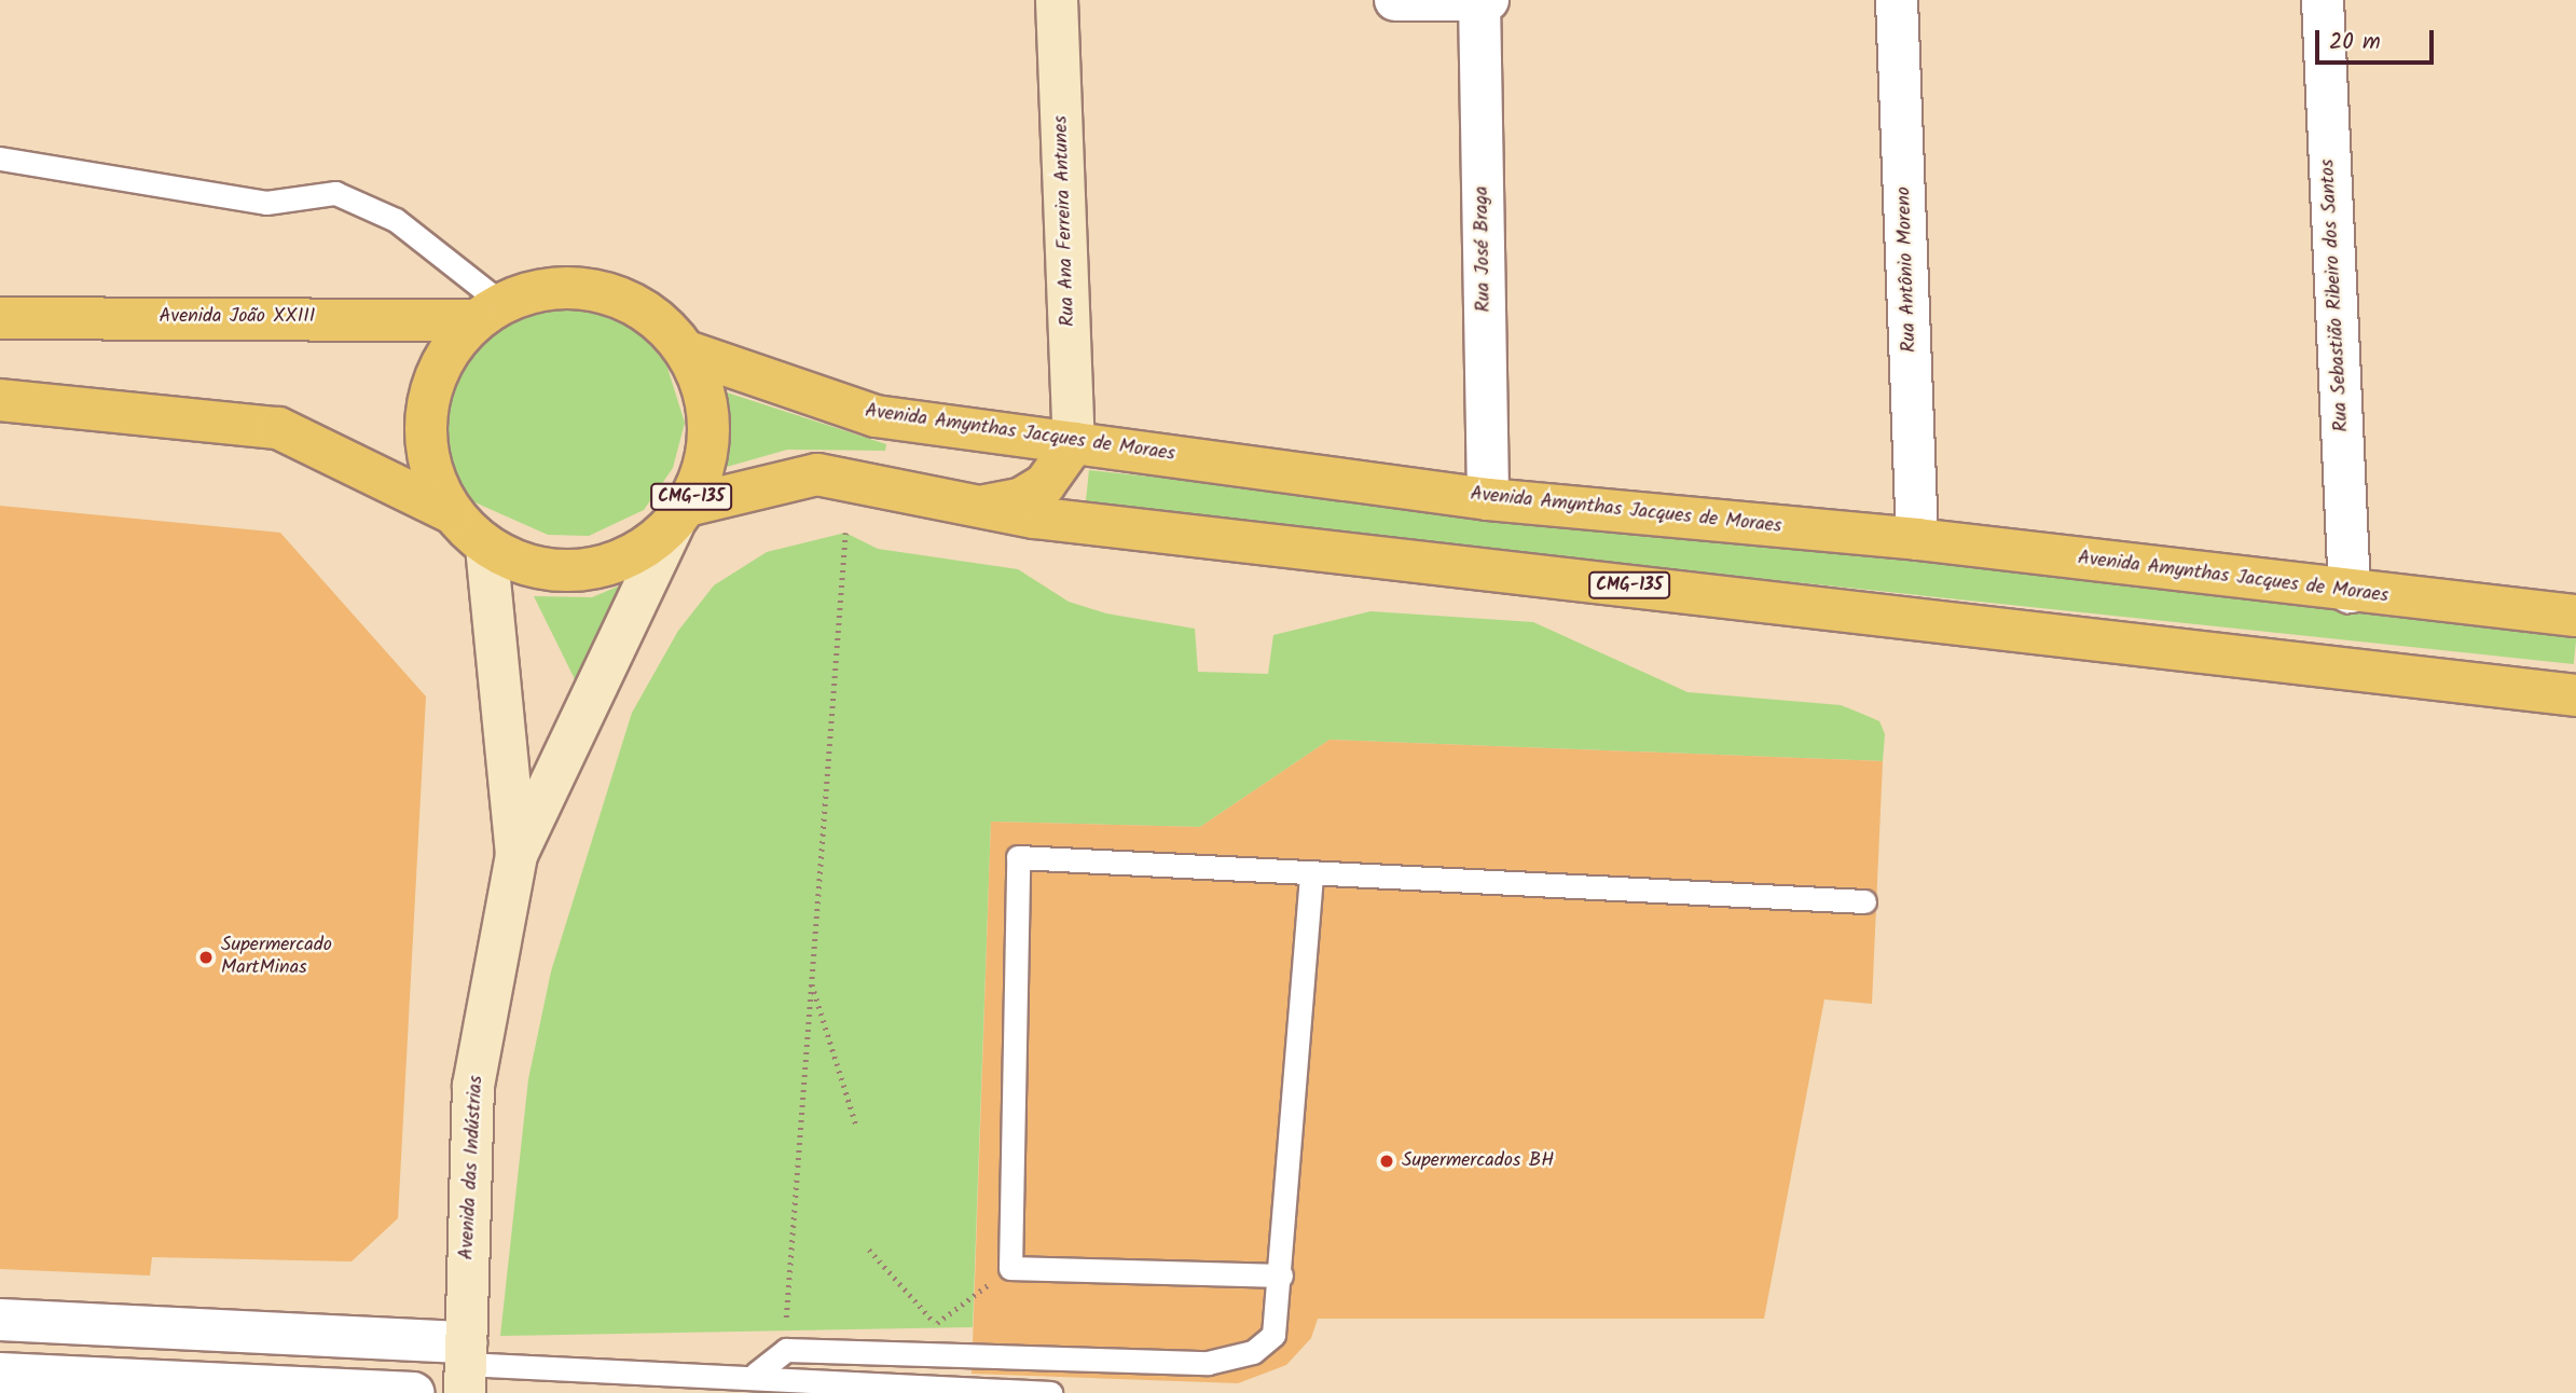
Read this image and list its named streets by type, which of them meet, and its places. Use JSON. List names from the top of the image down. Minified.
{"streets":{"main road":["Rua Ana Ferreira Antunes","Avenida João XXIII","Avenida Amynthas Jacques de Moraes","CMG-135","Avenida das Indústrias"],"street":["Rua José Braga","Rua Antônio Moreno","Rua Sebastião Ribeiro dos Santos"]},"crossings":[["Rua Ana Ferreira Antunes","Avenida Amynthas Jacques de Moraes"],["Rua José Braga","Avenida Amynthas Jacques de Moraes"],["Rua Antônio Moreno","Avenida Amynthas Jacques de Moraes"],["Rua Sebastião Ribeiro dos Santos","Avenida Amynthas Jacques de Moraes"],["Avenida João XXIII","CMG-135"],["Avenida Amynthas Jacques de Moraes","CMG-135"],["CMG-135","Avenida das Indústrias"]],"places":["Supermercado MartMinas","Supermercados BH"],"scale_bar":"20 m"}
